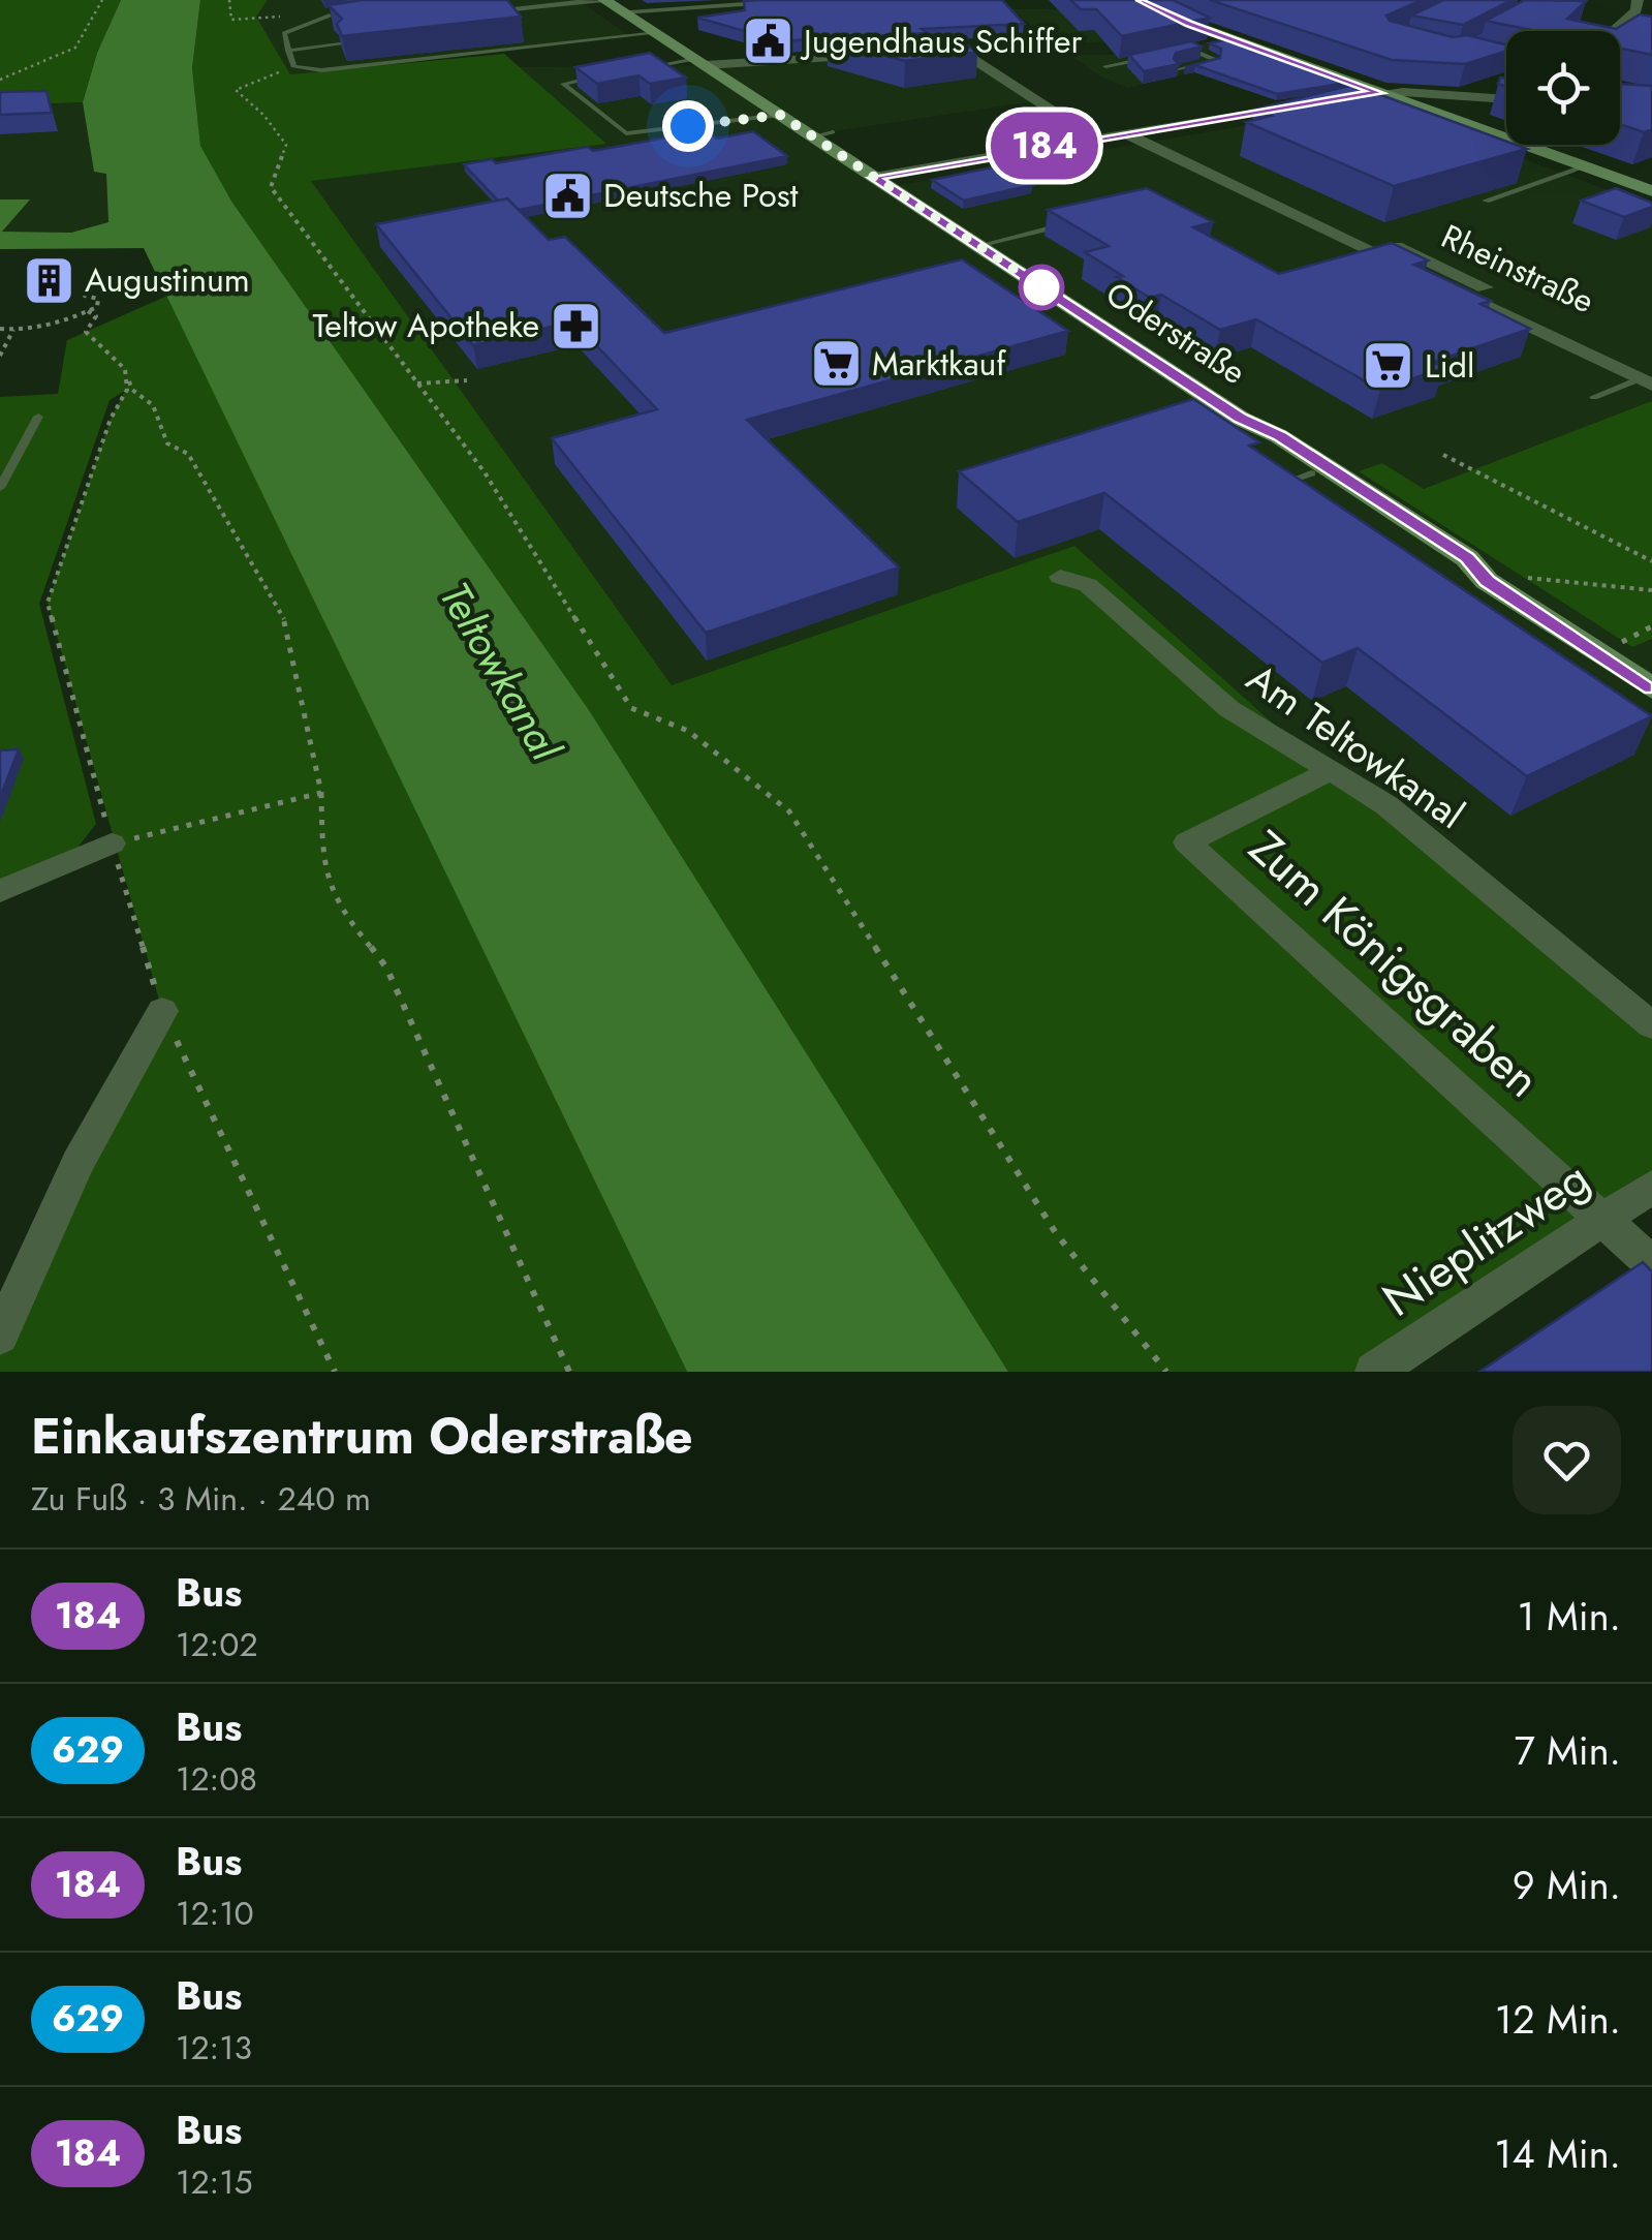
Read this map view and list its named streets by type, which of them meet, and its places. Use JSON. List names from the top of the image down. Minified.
{"streets":{"main road":["Oderstraße"],"street":["Rheinstraße","Am Teltowkanal","Zum Königsgraben","Nieplitzweg"]},"crossings":[["Am Teltowkanal","Zum Königsgraben"],["Zum Königsgraben","Nieplitzweg"]],"water":["Teltowkanal"],"places":{"public building":["Jugendhaus Schiffer","Deutsche Post"],"building":["Augustinum"],"pharmacy":["Teltow Apotheke"],"supermarket":["Marktkauf","Lidl"]},"lines":["bus line 184"],"page":{"on_map":"184","heading":["Einkaufszentrum Oderstraße","Zu Fuß · 3 Min. · 240 m"],"list":[{"mark":"184","name":"Bus","note":"12:02","value":"1 Min."},{"mark":"629","name":"Bus","note":"12:08","value":"7 Min."},{"mark":"184","name":"Bus","note":"12:10","value":"9 Min."},{"mark":"629","name":"Bus","note":"12:13","value":"12 Min."},{"mark":"184","name":"Bus","note":"12:15","value":"14 Min."}]}}
